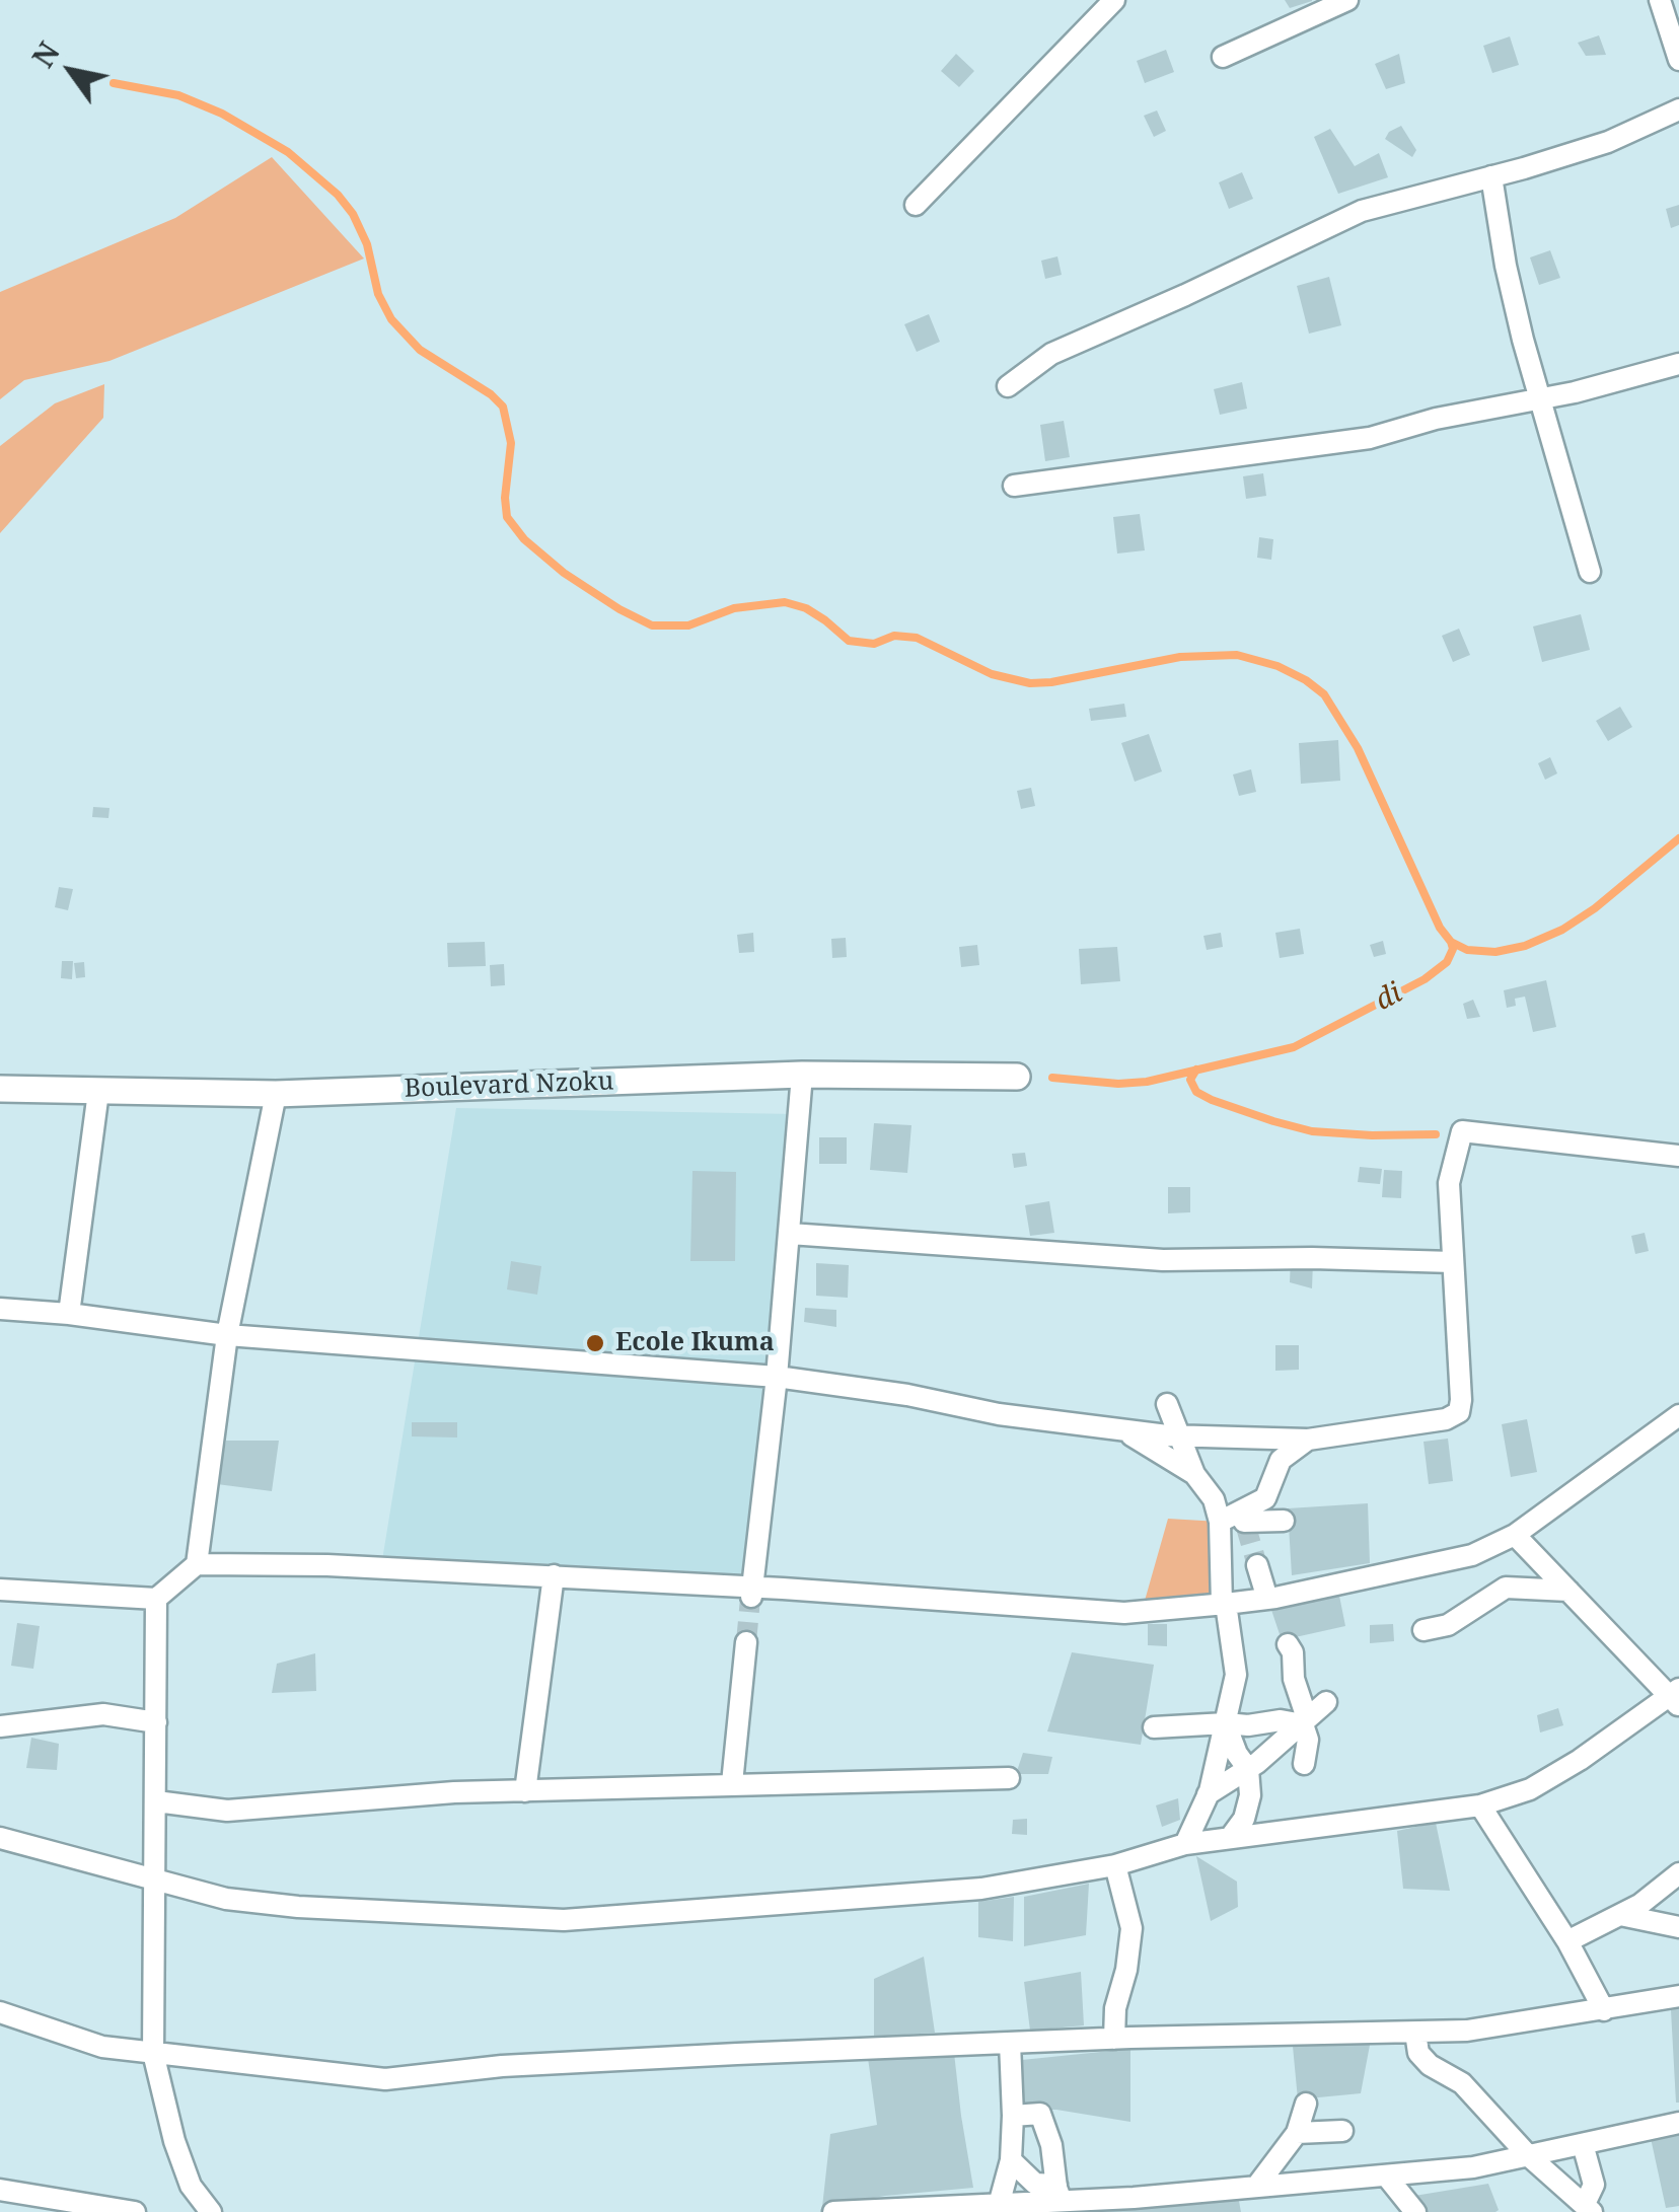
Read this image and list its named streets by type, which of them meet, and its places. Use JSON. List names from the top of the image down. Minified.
{"streets":{"street":["Boulevard Nzoku"]},"water":["di"],"places":["Ecole Ikuma"],"north":"top left"}
